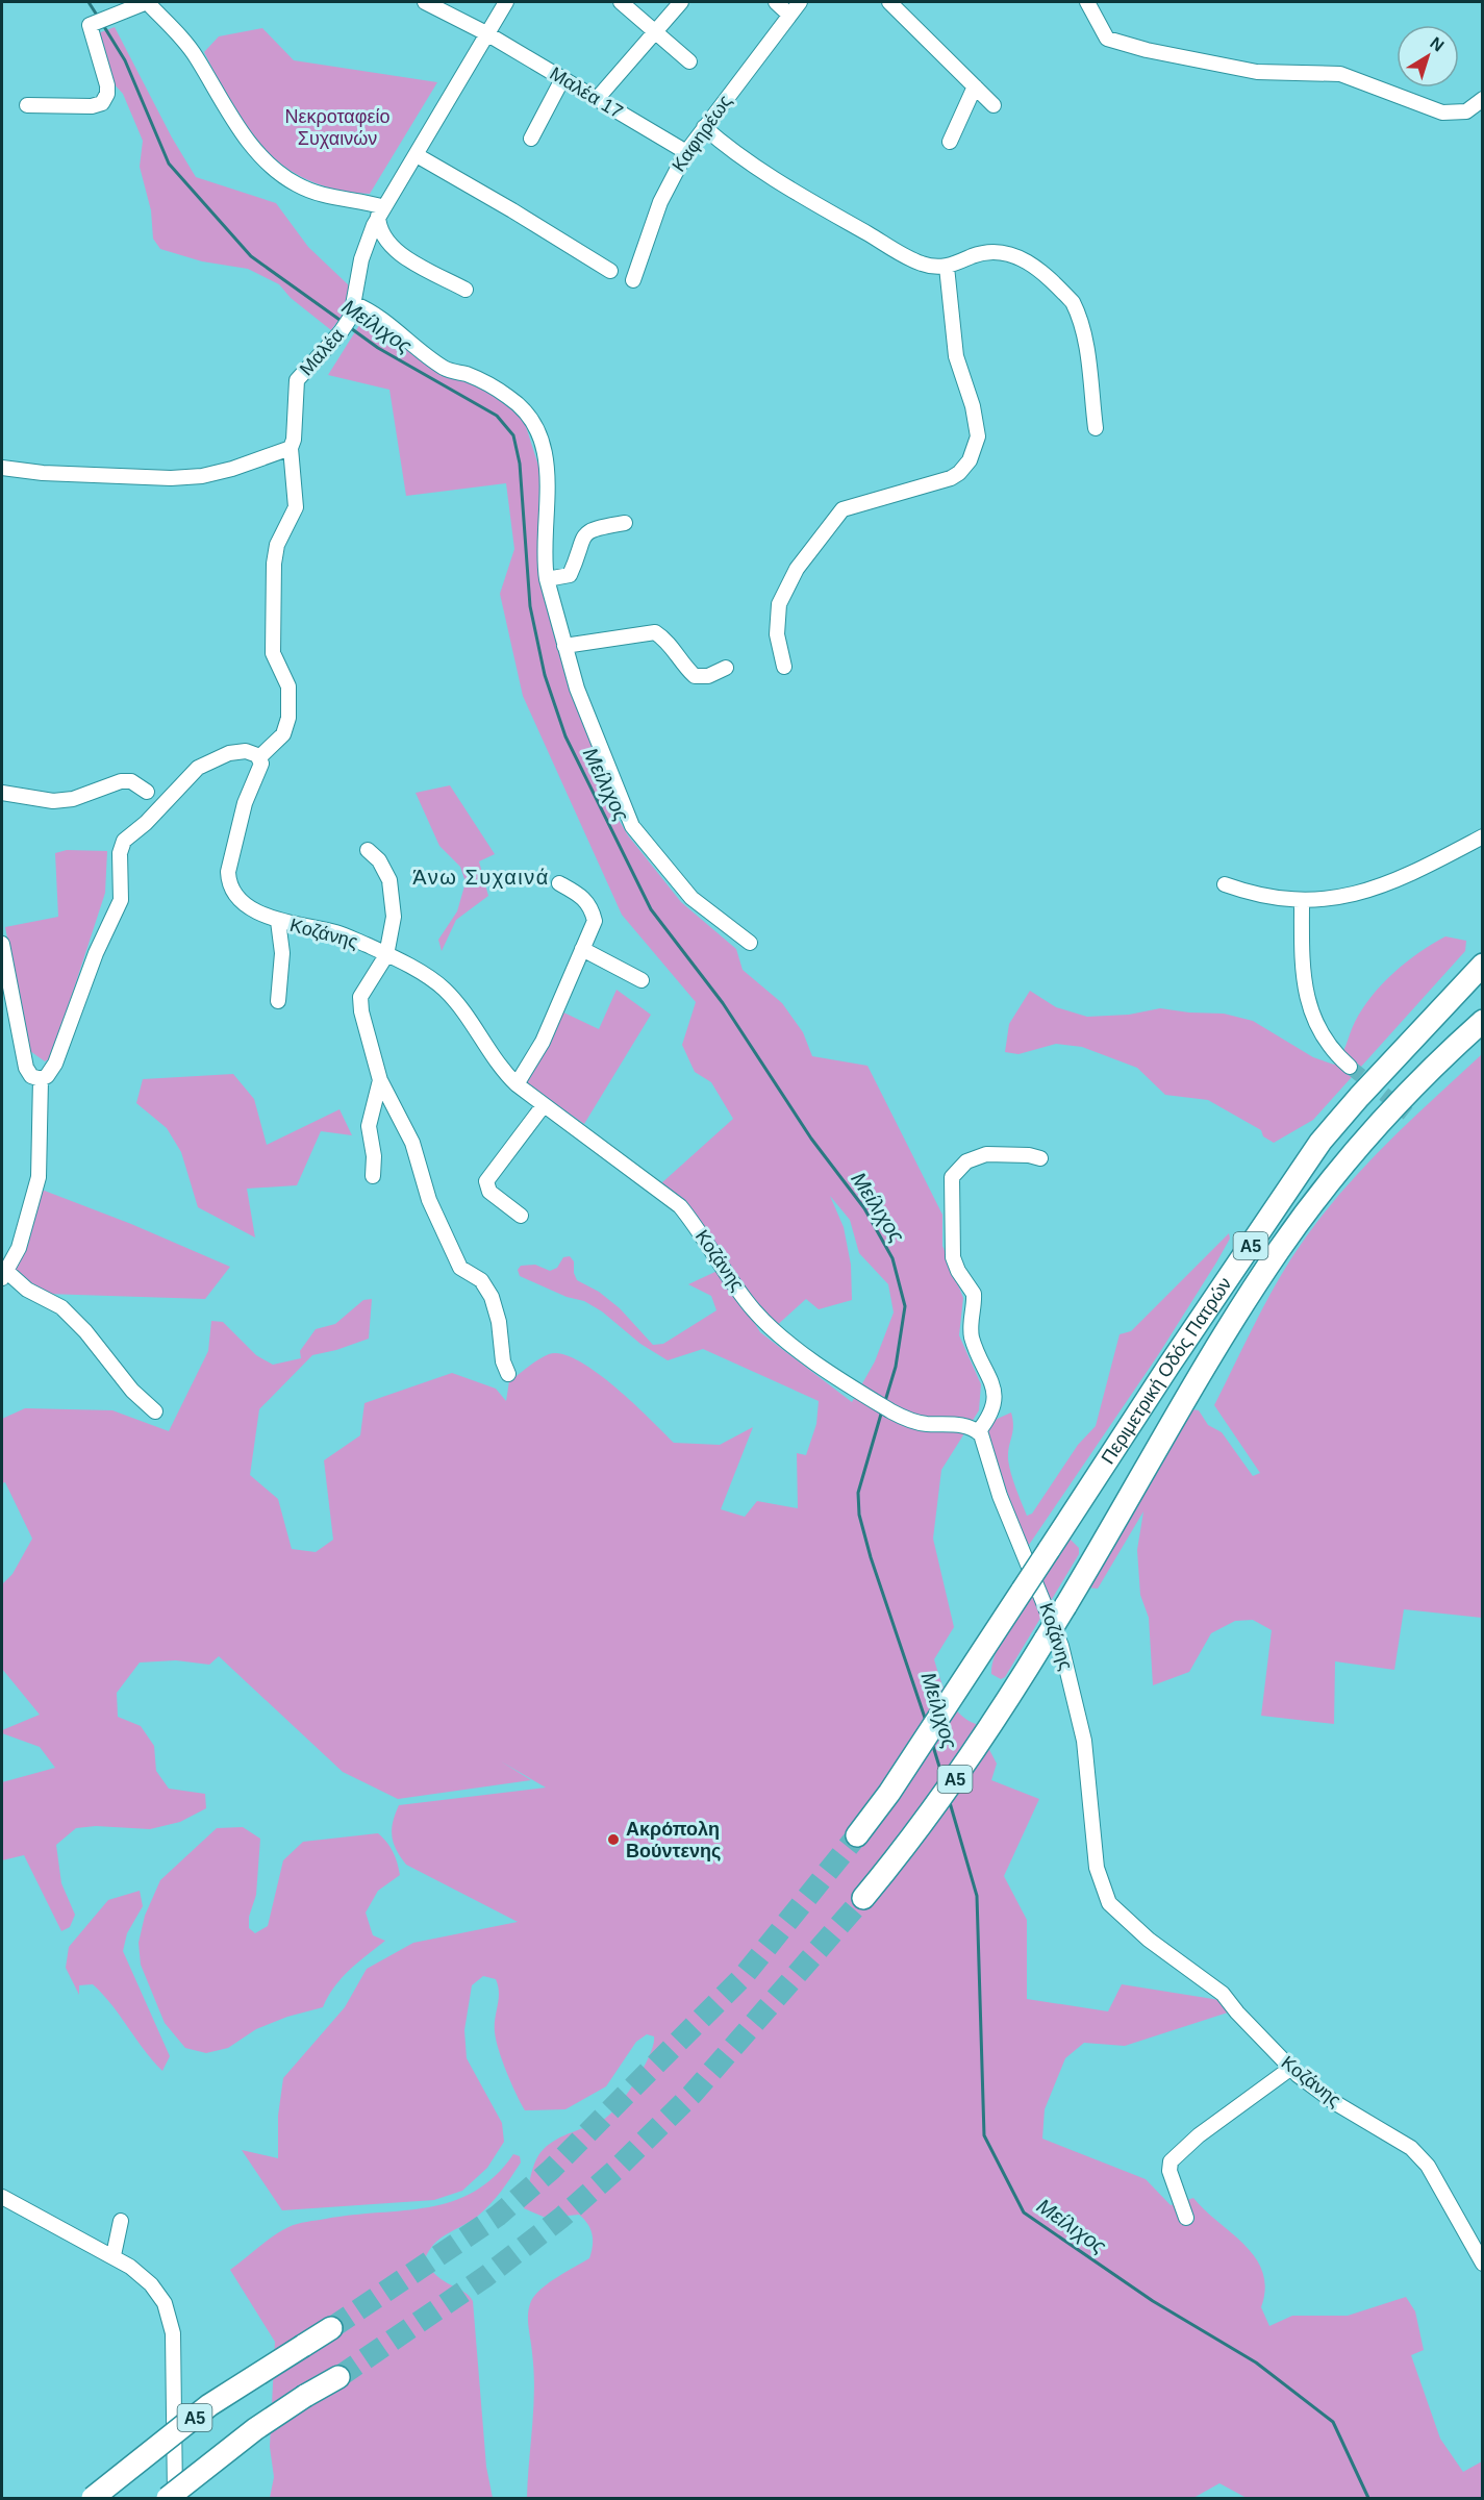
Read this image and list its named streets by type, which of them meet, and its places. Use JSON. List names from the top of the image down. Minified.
{"streets":{"highway":["Α5","Περιμετρική Οδός Πατρών"],"street":["Μαλέα 17","Καφηρέως","Μαλέα","Κοζάνης"]},"crossings":[["Μαλέα 17","Καφηρέως"],["Μαλέα 17","Μαλέα"],["Μαλέα","Κοζάνης"]],"districts":["Άνω Συχαινά"],"water":["Μείλιχος"],"parks":["Νεκροταφείο Συχαινών"],"places":["Ακρόπολη Βούντενης"],"north":"top right"}
